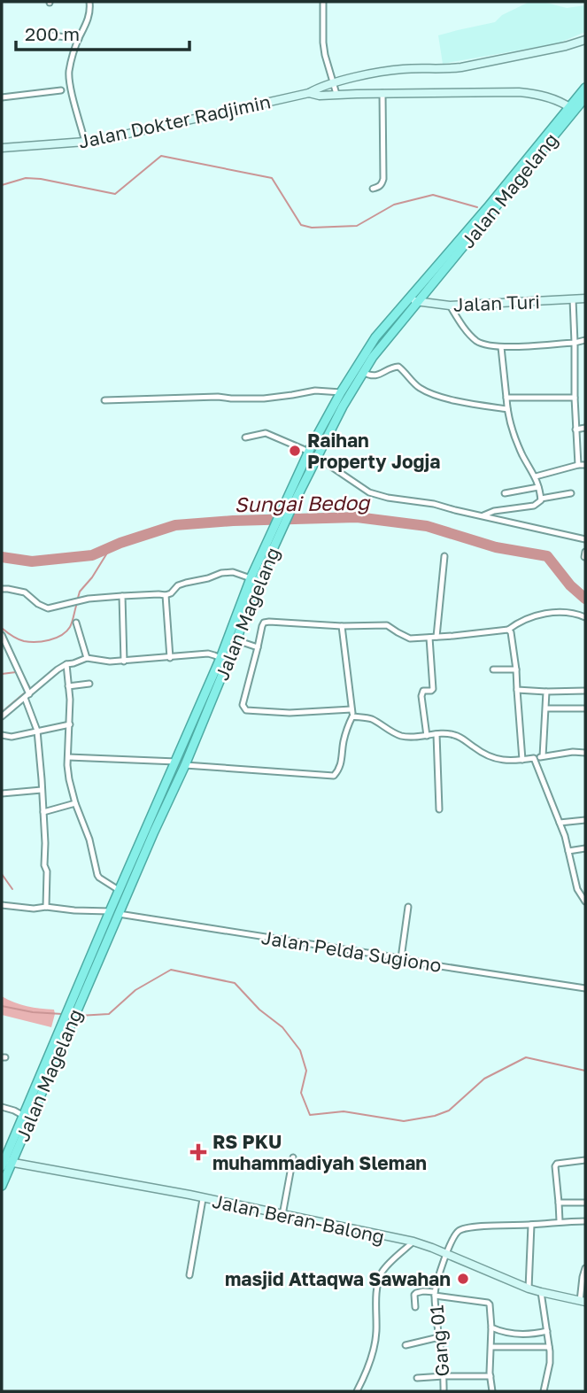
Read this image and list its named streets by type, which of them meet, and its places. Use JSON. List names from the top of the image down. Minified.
{"streets":{"highway":["Jalan Magelang"],"main road":["Jalan Dokter Radjimin","Jalan Turi","Jalan Beran-Balong"],"street":["Jalan Pelda Sugiono","Gang 01"]},"crossings":[["Jalan Dokter Radjimin","Jalan Magelang"],["Jalan Magelang","Jalan Turi"],["Jalan Magelang","Jalan Pelda Sugiono"],["Jalan Magelang","Jalan Beran-Balong"],["Jalan Beran-Balong","Gang 01"]],"water":["Sungai Bedog"],"places":{"other":["Raihan Property Jogja","masjid Attaqwa Sawahan"],"health":["RS PKU muhammadiyah Sleman"]},"scale_bar":"200 m"}
